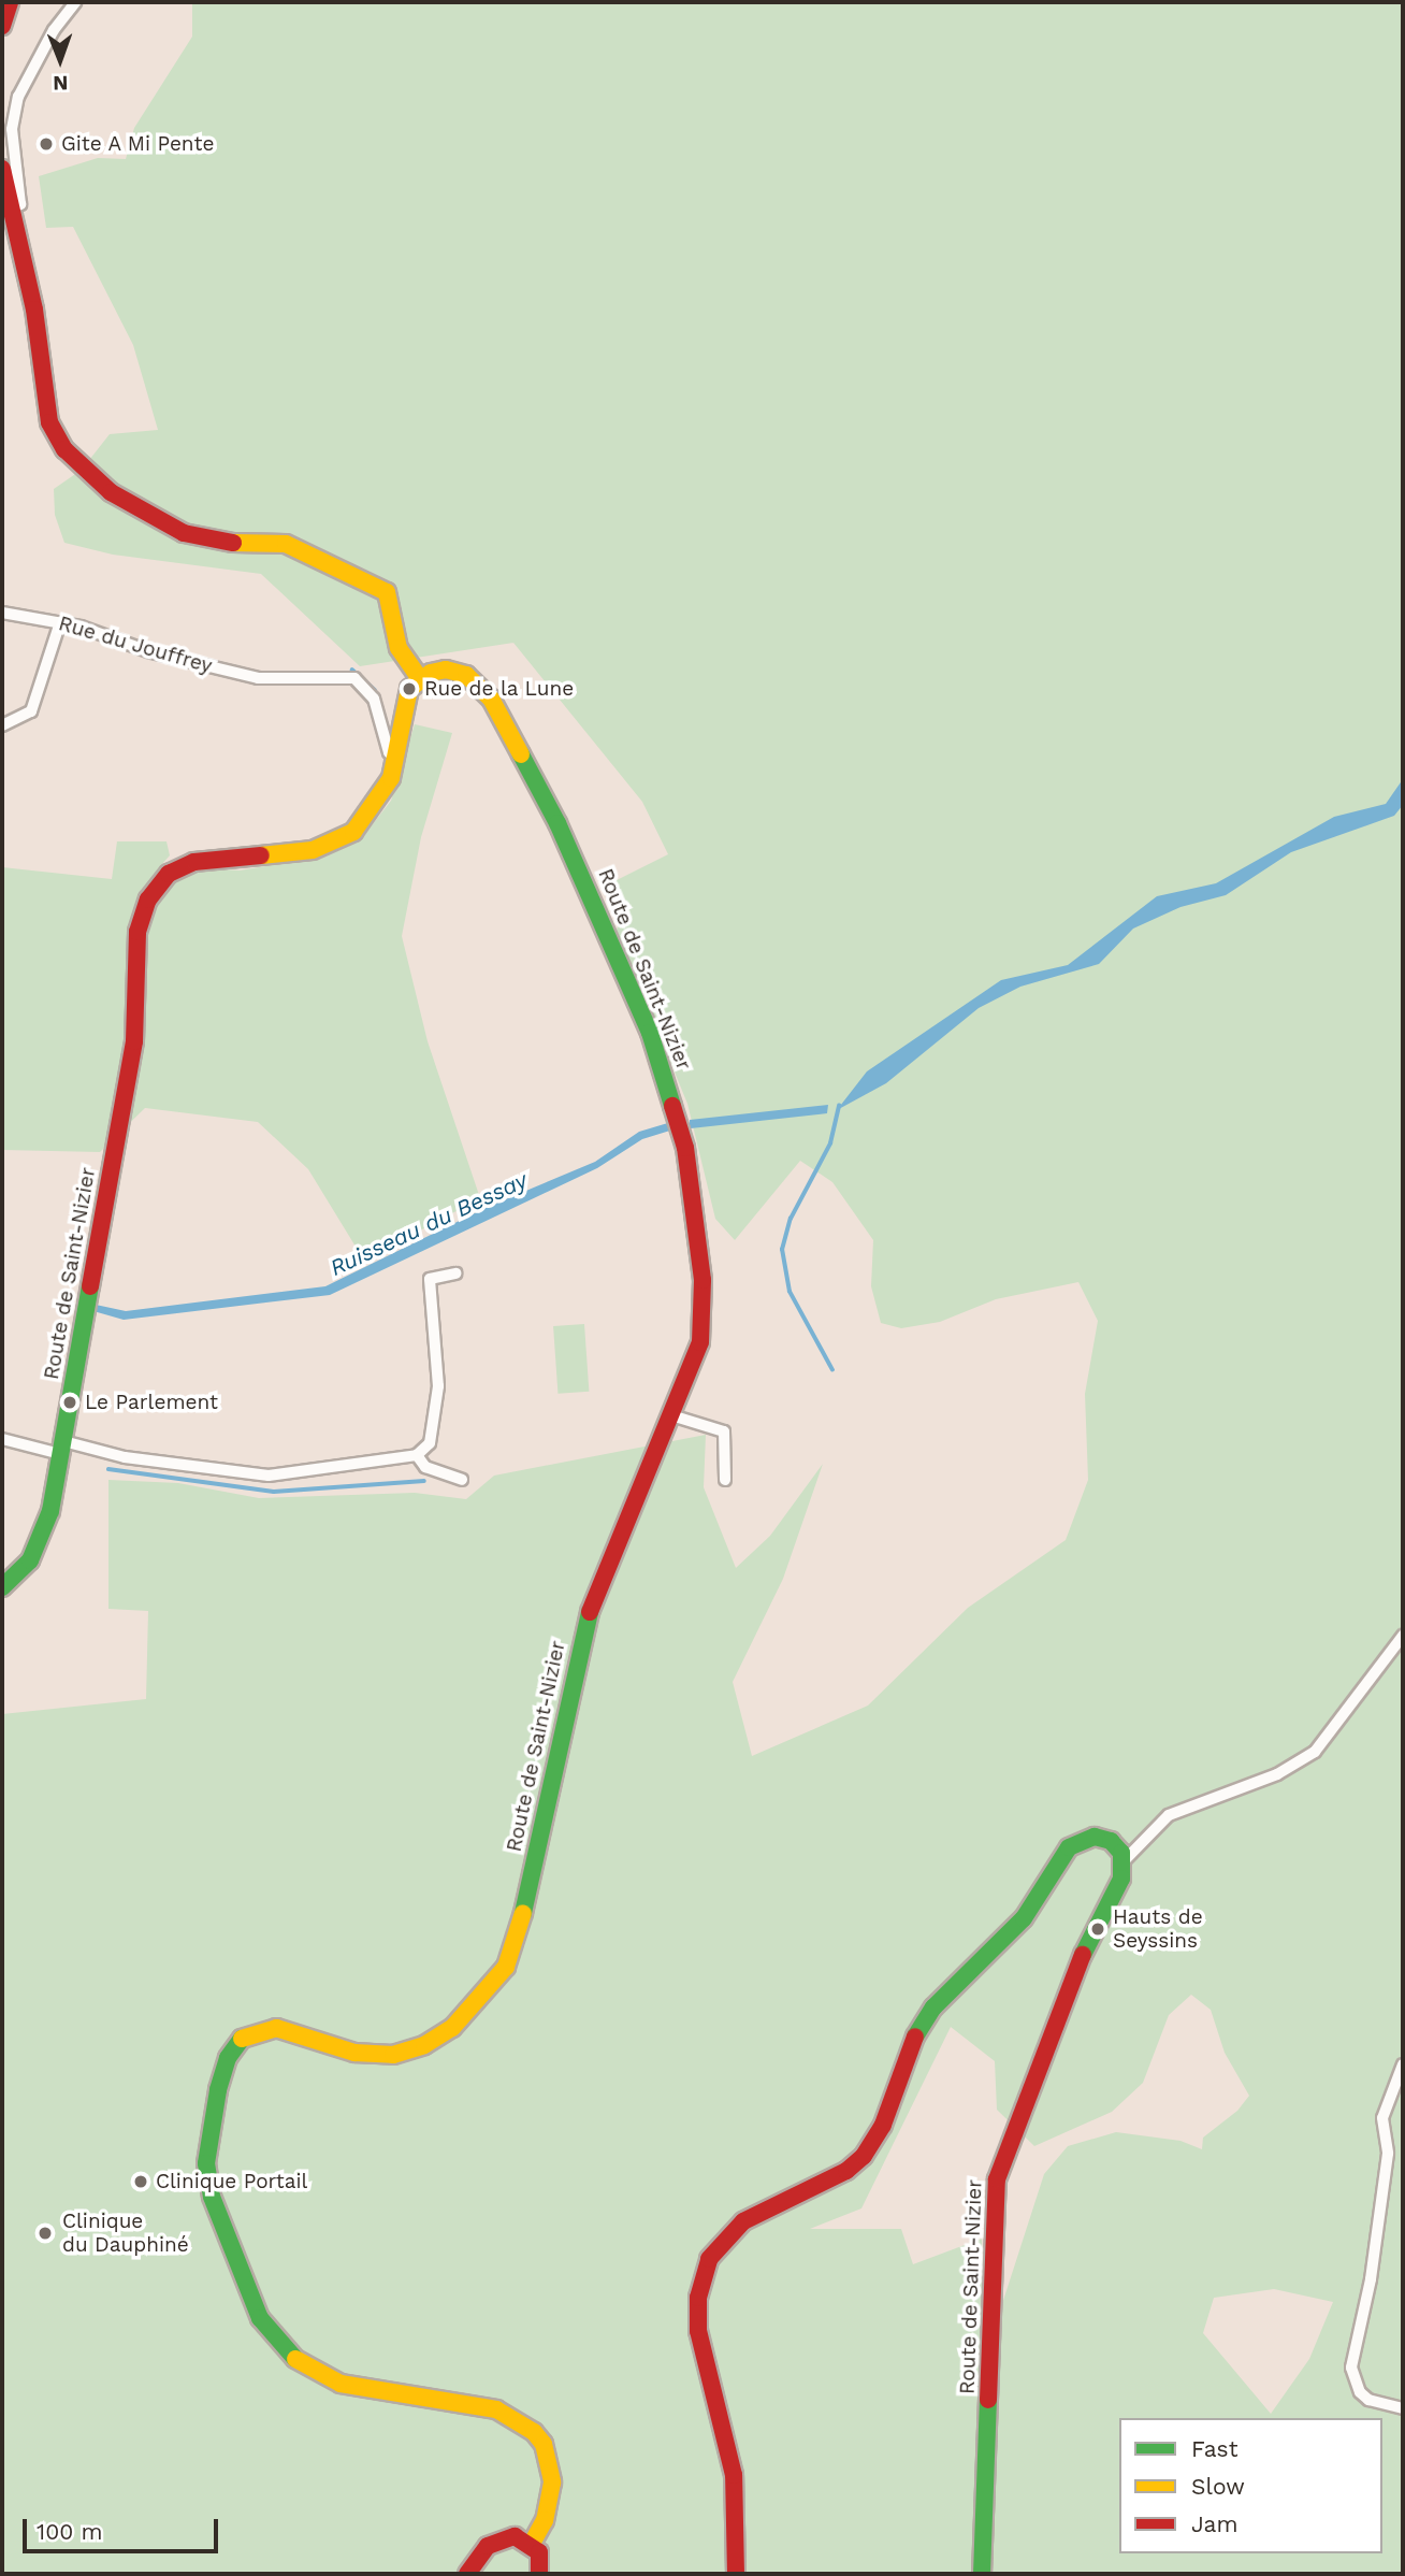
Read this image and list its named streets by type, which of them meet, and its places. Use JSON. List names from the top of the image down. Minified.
{"streets":{"main road":["Route de Saint-Nizier"],"street":["Rue du Jouffrey"]},"crossings":[["Rue du Jouffrey","Route de Saint-Nizier"]],"water":["Ruisseau du Bessay"],"places":["Gite A Mi Pente","Rue de la Lune","Le Parlement","Hauts de Seyssins","Clinique Portail","Clinique du Dauphiné"],"legend":["Fast","Slow","Jam"],"scale_bar":"100 m","north":"bottom"}
